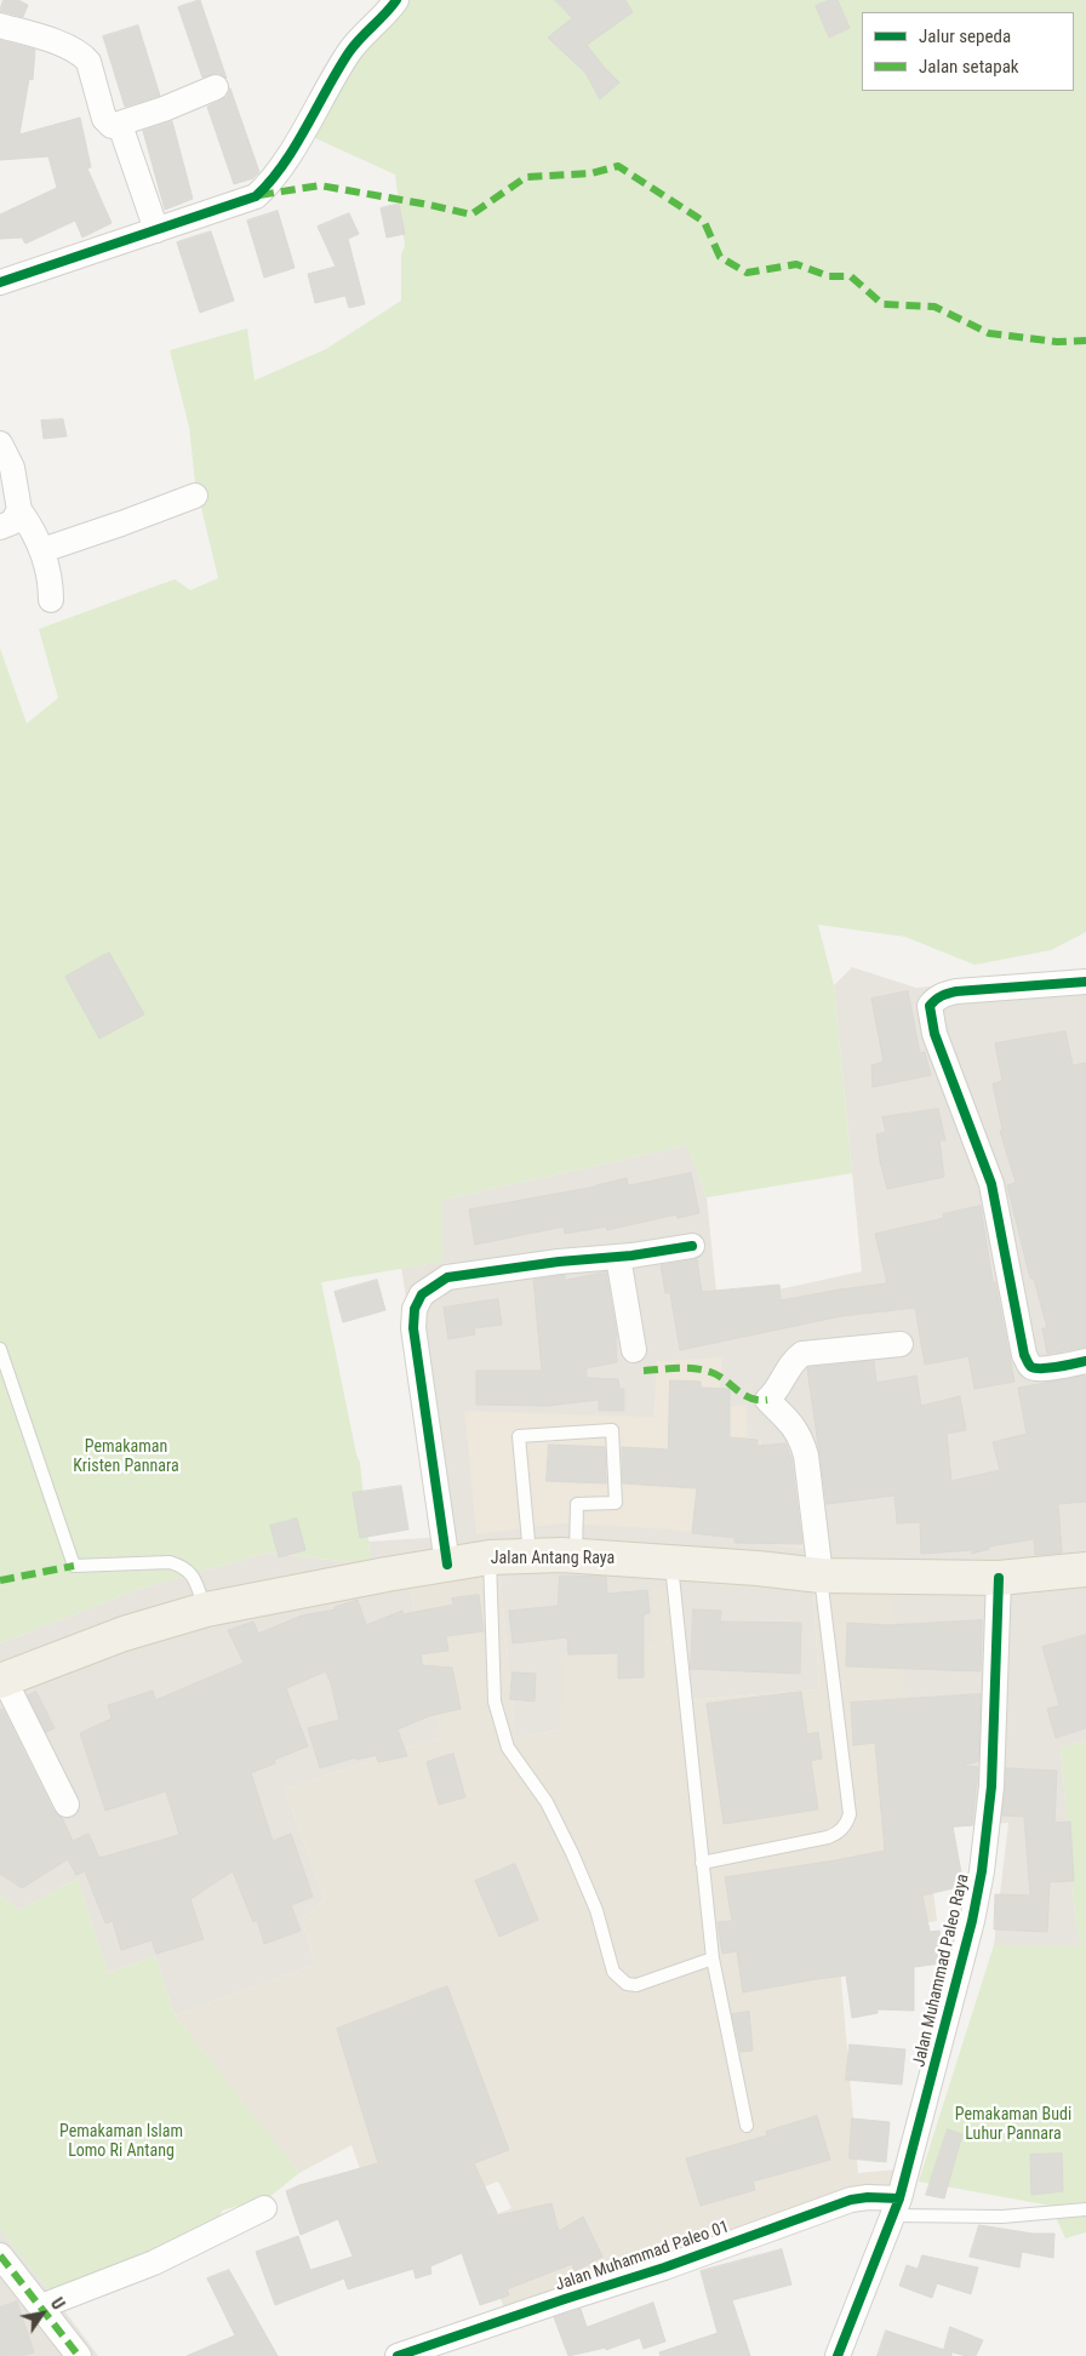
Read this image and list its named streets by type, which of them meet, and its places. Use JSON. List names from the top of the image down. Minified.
{"streets":{"main road":["Jalan Antang Raya"],"street":["Jalan Muhammad Paleo Raya","Jalan Muhammad Paleo 01"]},"crossings":[["Jalan Antang Raya","Jalan Muhammad Paleo Raya"],["Jalan Muhammad Paleo Raya","Jalan Muhammad Paleo 01"]],"parks":["Pemakaman Kristen Pannara","Pemakaman Budi Luhur Pannara","Pemakaman Islam Lomo Ri Antang"],"legend":["Jalur sepeda","Jalan setapak"],"north":"top right"}
